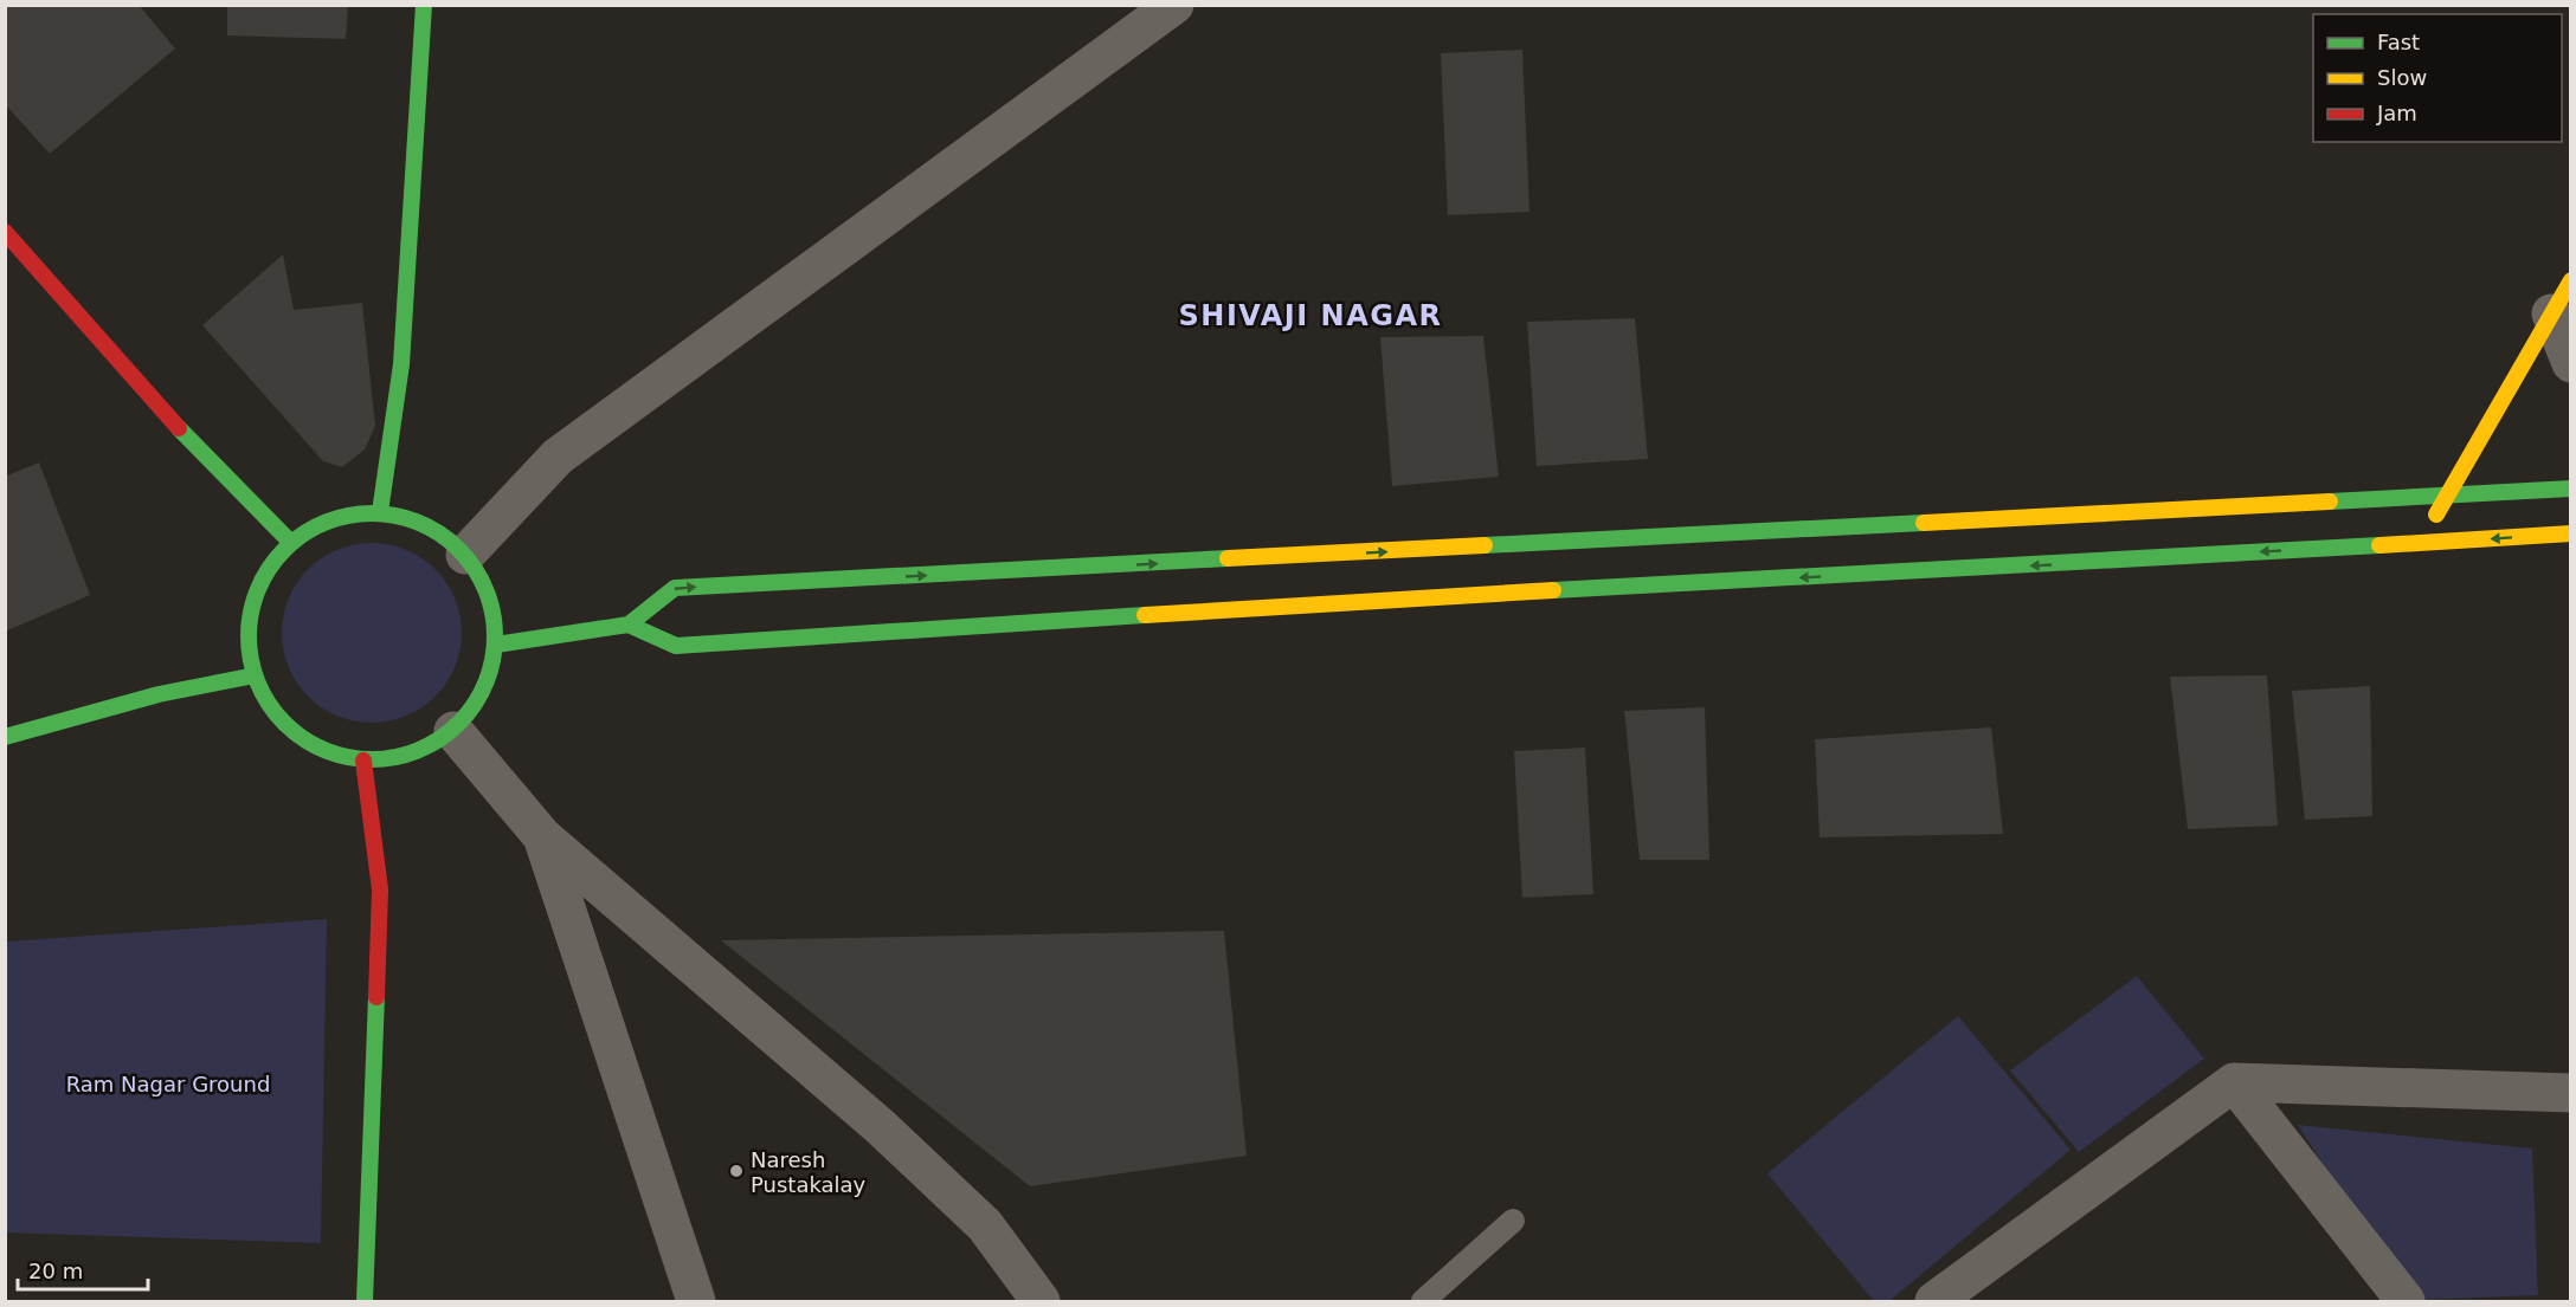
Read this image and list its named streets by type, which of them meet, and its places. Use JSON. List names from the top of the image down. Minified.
{"districts":["SHIVAJI NAGAR"],"parks":["Ram Nagar Ground"],"places":["Naresh Pustakalay"],"legend":["Fast","Slow","Jam"],"scale_bar":"20 m"}
